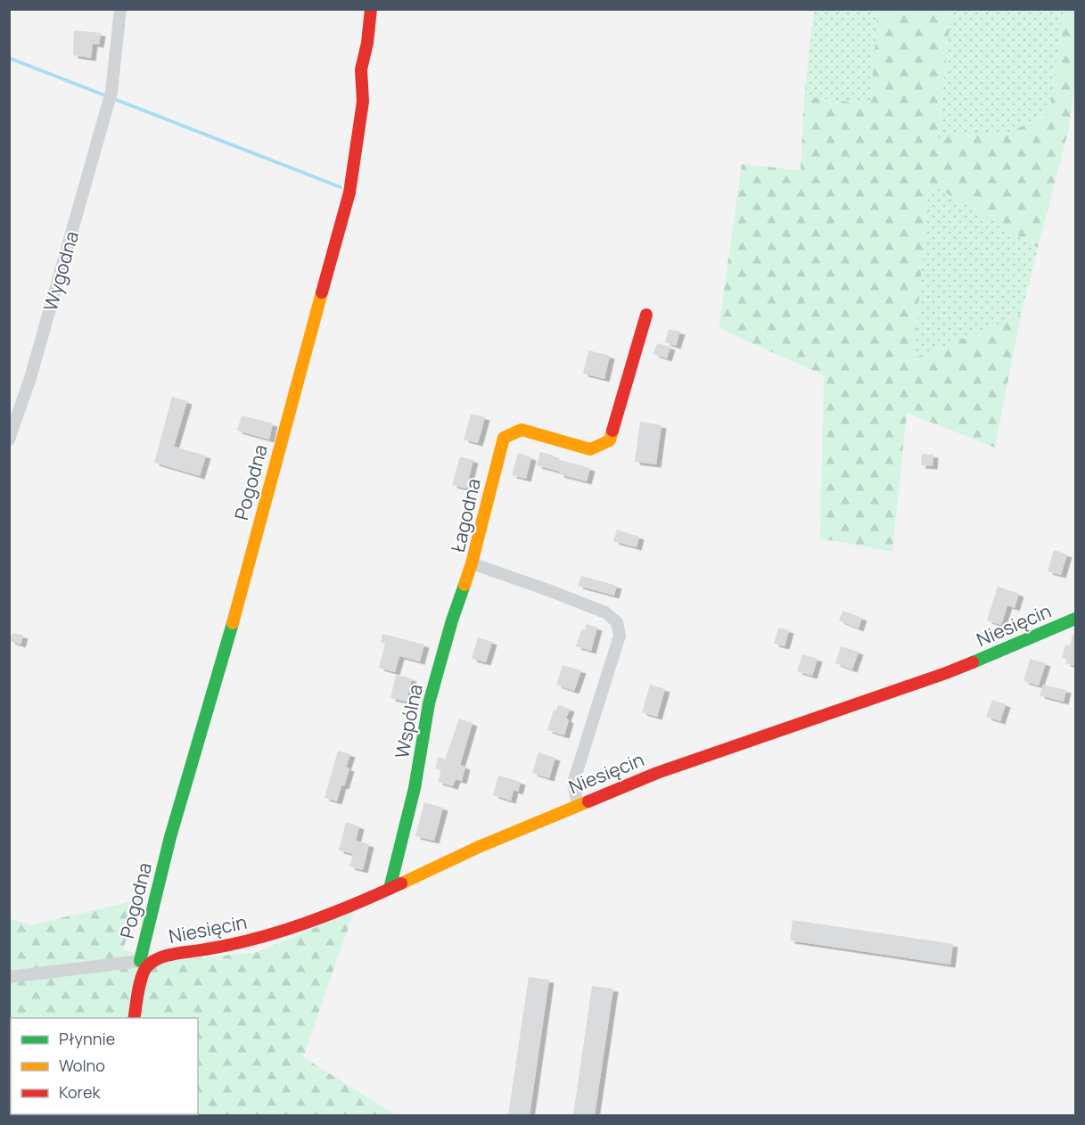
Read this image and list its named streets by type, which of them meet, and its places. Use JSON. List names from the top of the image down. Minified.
{"streets":{"street":["Wygodna","Pogodna","Łagodna","Niesięcin","Wspólna"]},"crossings":[["Łagodna","Niesięcin"],["Łagodna","Wspólna"],["Niesięcin","Wspólna"]],"legend":["Płynnie","Wolno","Korek"]}
